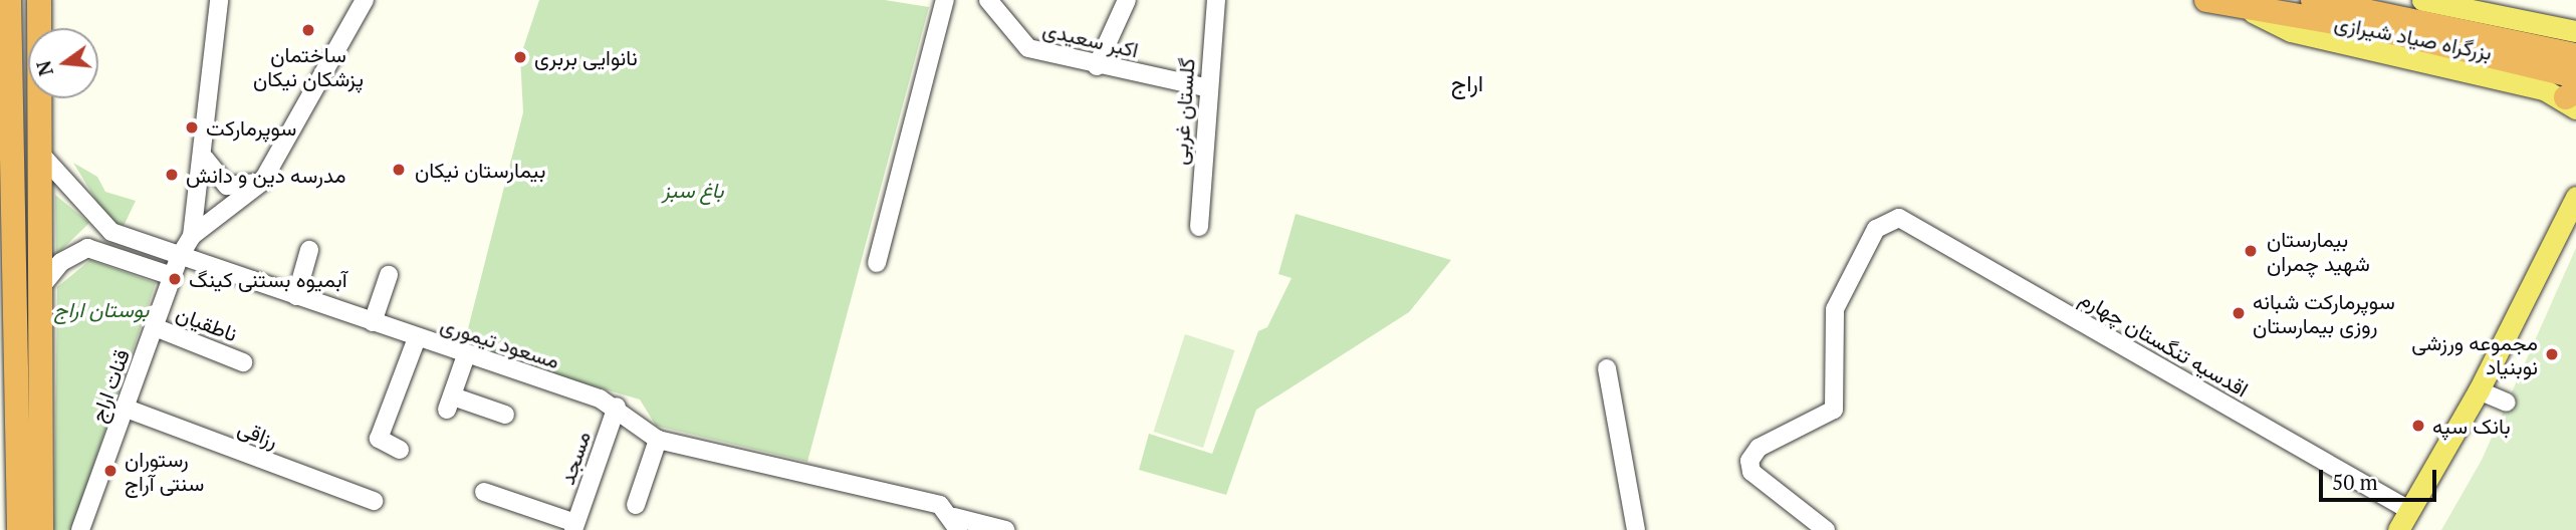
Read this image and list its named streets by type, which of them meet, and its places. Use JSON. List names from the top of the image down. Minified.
{"streets":{"highway":["بزرگراه صیاد شیرازی"],"street":["اکبر سعیدی","گلستان غربی","ناطقیان","مسعود تیموری","اقدسیه تنگستان چهارم","قنات اراج","رزاقی","مسجد"]},"crossings":[["اکبر سعیدی","گلستان غربی"],["ناطقیان","قنات اراج"],["مسعود تیموری","قنات اراج"],["مسعود تیموری","مسجد"],["قنات اراج","رزاقی"]],"districts":["اراج"],"parks":["باغ سبز","بوستان اراج"],"places":["ساختمان پزشکان نیکان","نانوایی بربری","سوپرمارکت","بیمارستان نیکان","مدرسه دین و دانش","بیمارستان شهید چمران","آبمیوه بستنی کینگ","سوپرمارکت شبانه روزی بیمارستان","مجموعه ورزشی نوبنیاد","بانک سپه","رستوران سنتی آراج"],"scale_bar":"50 m","north":"left"}
